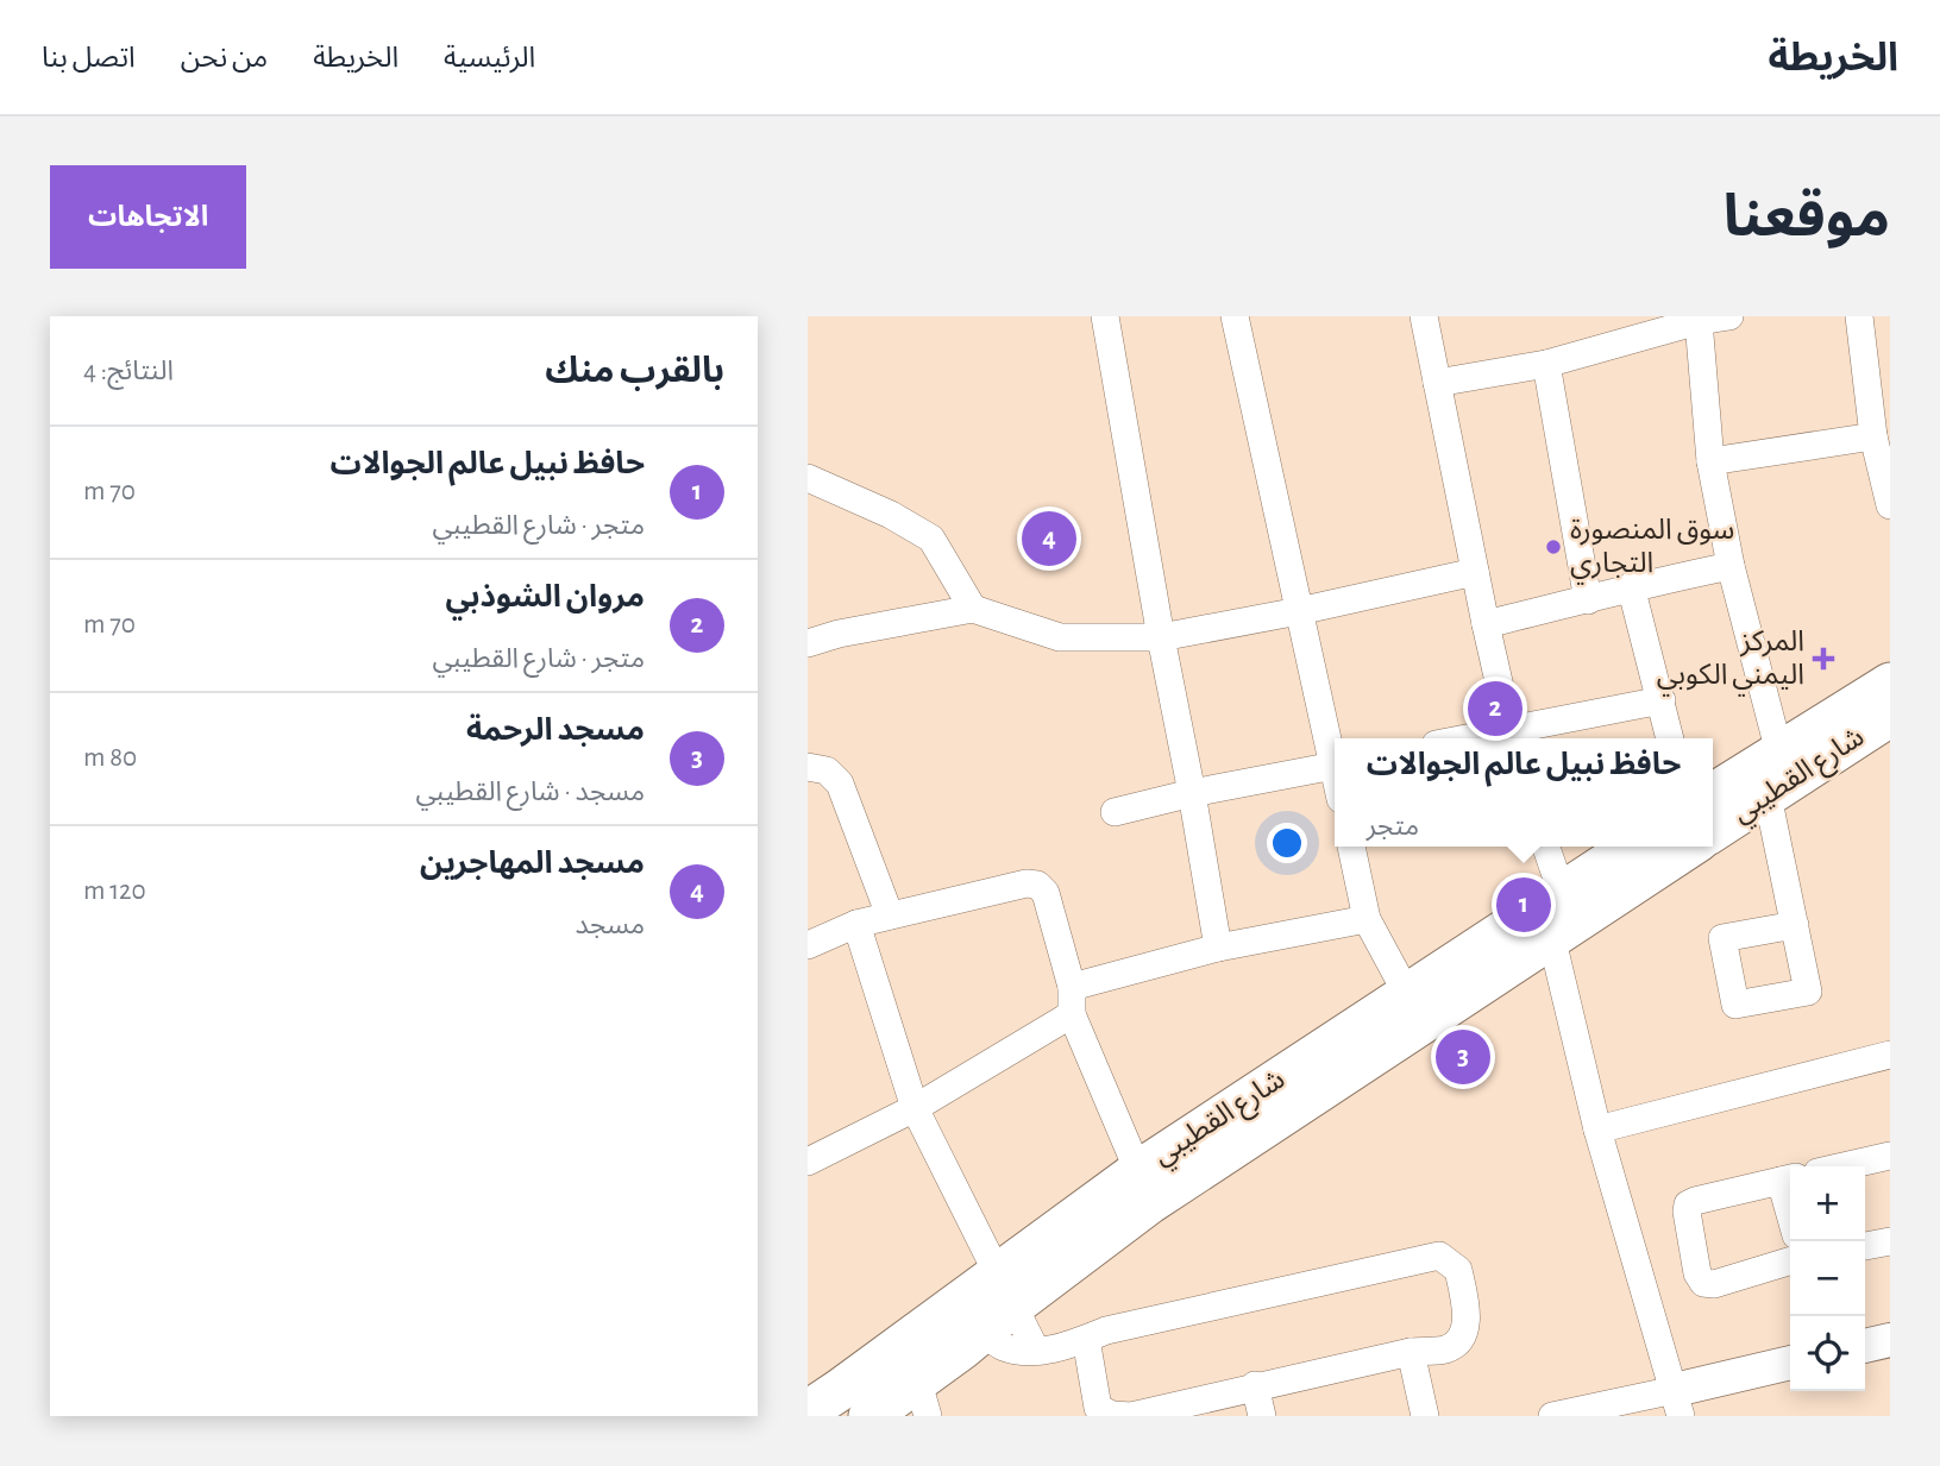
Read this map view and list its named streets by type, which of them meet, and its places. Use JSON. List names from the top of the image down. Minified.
{"streets":{"main road":["شارع القطيبي"]},"places":{"other":["سوق المنصورة التجاري"],"health":["المركز اليمني الكوبي"]},"page":{"header":"الخريطة","nav":["الرئيسية","الخريطة","من نحن","اتصل بنا"],"title":"موقعنا","buttons":"الاتجاهات","heading":["بالقرب منك","النتائج: 4"],"list":[{"mark":"1","name":"حافظ نبيل عالم الجوالات","note":"متجر · شارع القطيبي","value":"70 m"},{"mark":"2","name":"مروان الشوذبي","note":"متجر · شارع القطيبي","value":"70 m"},{"mark":"3","name":"مسجد الرحمة","note":"مسجد · شارع القطيبي","value":"80 m"},{"mark":"4","name":"مسجد المهاجرين","note":"مسجد","value":"120 m"}],"pins":["4","2","1","3"],"popup":["حافظ نبيل عالم الجوالات","متجر"],"map_buttons":["+","−"]}}
